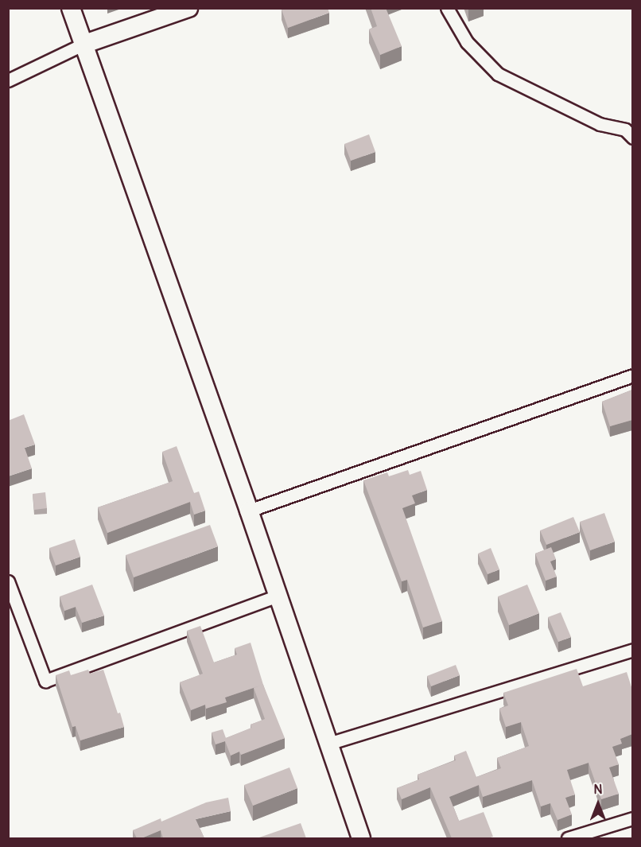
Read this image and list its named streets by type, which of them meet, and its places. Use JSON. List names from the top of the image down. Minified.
{"north":"top"}
